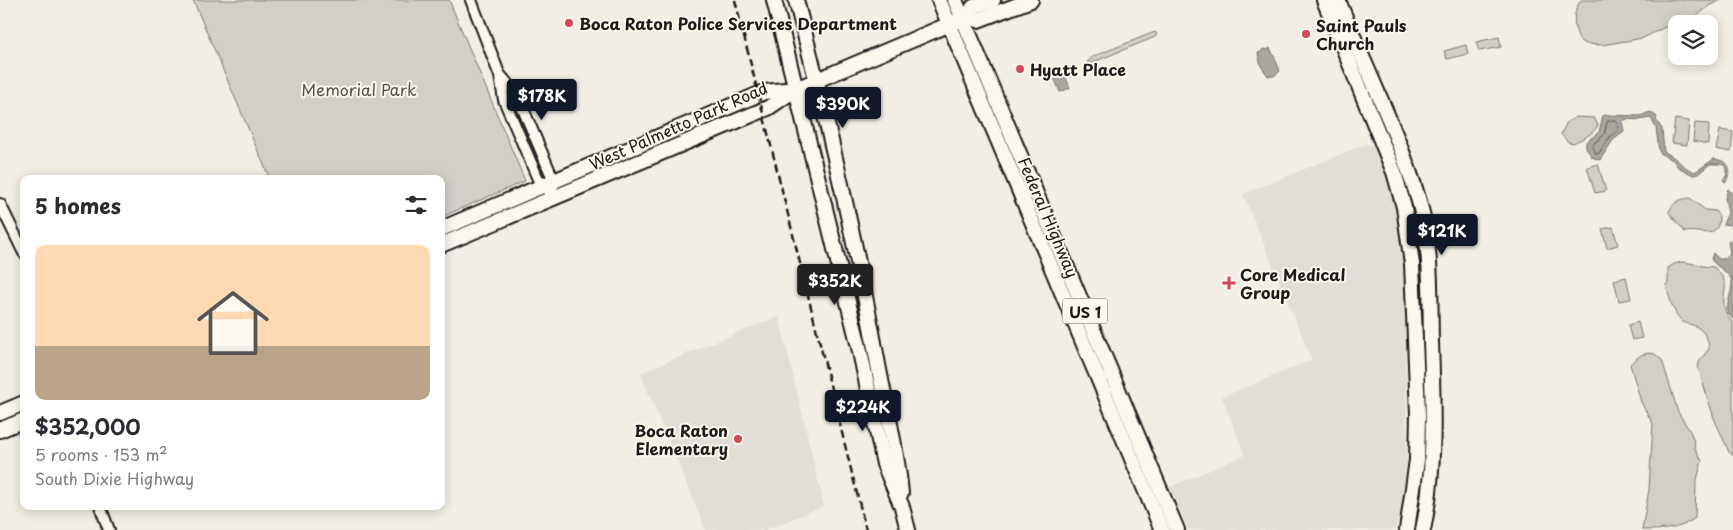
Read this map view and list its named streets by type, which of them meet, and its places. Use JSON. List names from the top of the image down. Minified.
{"streets":{"main road":["West Palmetto Park Road","Federal Highway","US 1"]},"parks":["Memorial Park"],"places":{"other":["Boca Raton Police Services Department","Saint Pauls Church","Hyatt Place","Boca Raton Elementary"],"health":["Core Medical Group"]},"page":{"price":["$178K","$390K","$121K","$352K","$224K"],"heading":"5 homes","list":[{"name":"$352,000","note":"5 rooms · 153 m² · South Dixie Highway"}]}}
